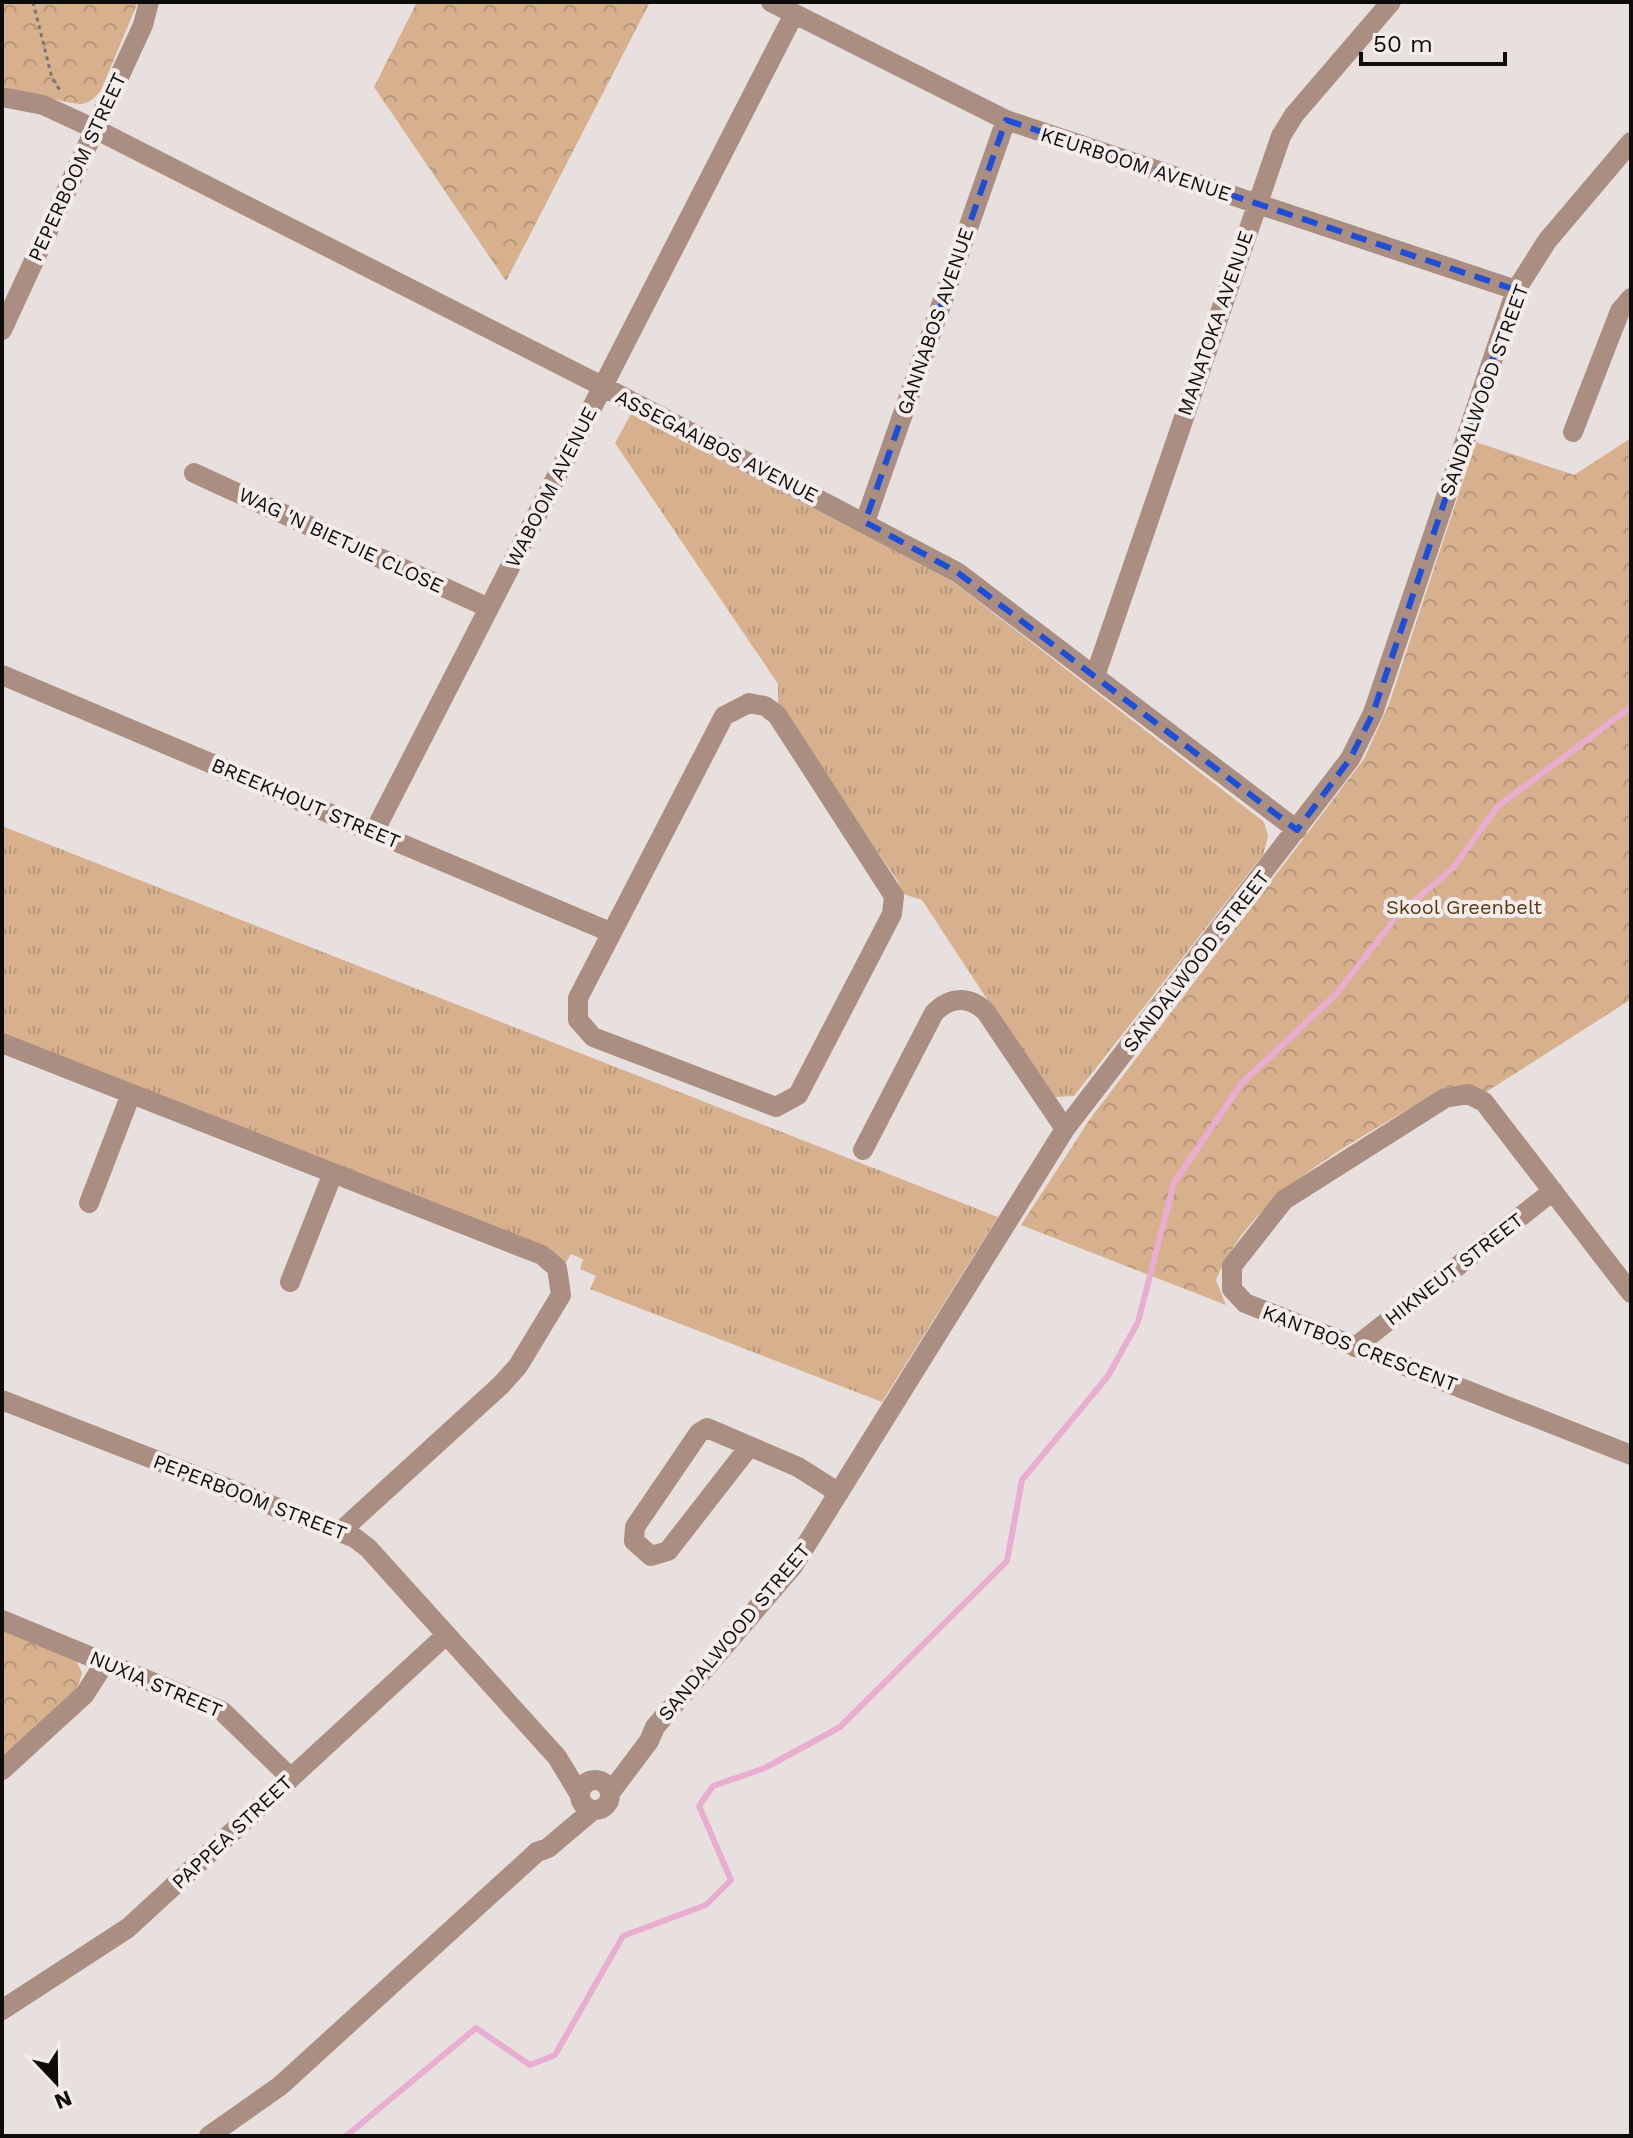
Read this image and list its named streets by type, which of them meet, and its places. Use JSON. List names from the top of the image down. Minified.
{"streets":{"street":["KEURBOOM AVENUE","PEPERBOOM STREET","GANNABOS AVENUE","MANATOKA AVENUE","SANDALWOOD STREET","ASSEGAAIBOS AVENUE","WABOOM AVENUE","WAG 'N BIETJIE CLOSE","BREEKHOUT STREET","HIKNEUT STREET","KANTBOS CRESCENT","NUXIA STREET","PAPPEA STREET"]},"crossings":[["KEURBOOM AVENUE","GANNABOS AVENUE"],["KEURBOOM AVENUE","MANATOKA AVENUE"],["KEURBOOM AVENUE","SANDALWOOD STREET"],["KEURBOOM AVENUE","WABOOM AVENUE"],["PEPERBOOM STREET","SANDALWOOD STREET"],["PEPERBOOM STREET","ASSEGAAIBOS AVENUE"],["PEPERBOOM STREET","PAPPEA STREET"],["GANNABOS AVENUE","ASSEGAAIBOS AVENUE"],["MANATOKA AVENUE","ASSEGAAIBOS AVENUE"],["SANDALWOOD STREET","ASSEGAAIBOS AVENUE"],["ASSEGAAIBOS AVENUE","WABOOM AVENUE"],["WABOOM AVENUE","WAG 'N BIETJIE CLOSE"],["WABOOM AVENUE","BREEKHOUT STREET"],["HIKNEUT STREET","KANTBOS CRESCENT"],["NUXIA STREET","PAPPEA STREET"]],"parks":["Skool Greenbelt"],"scale_bar":"50 m","north":"bottom"}
